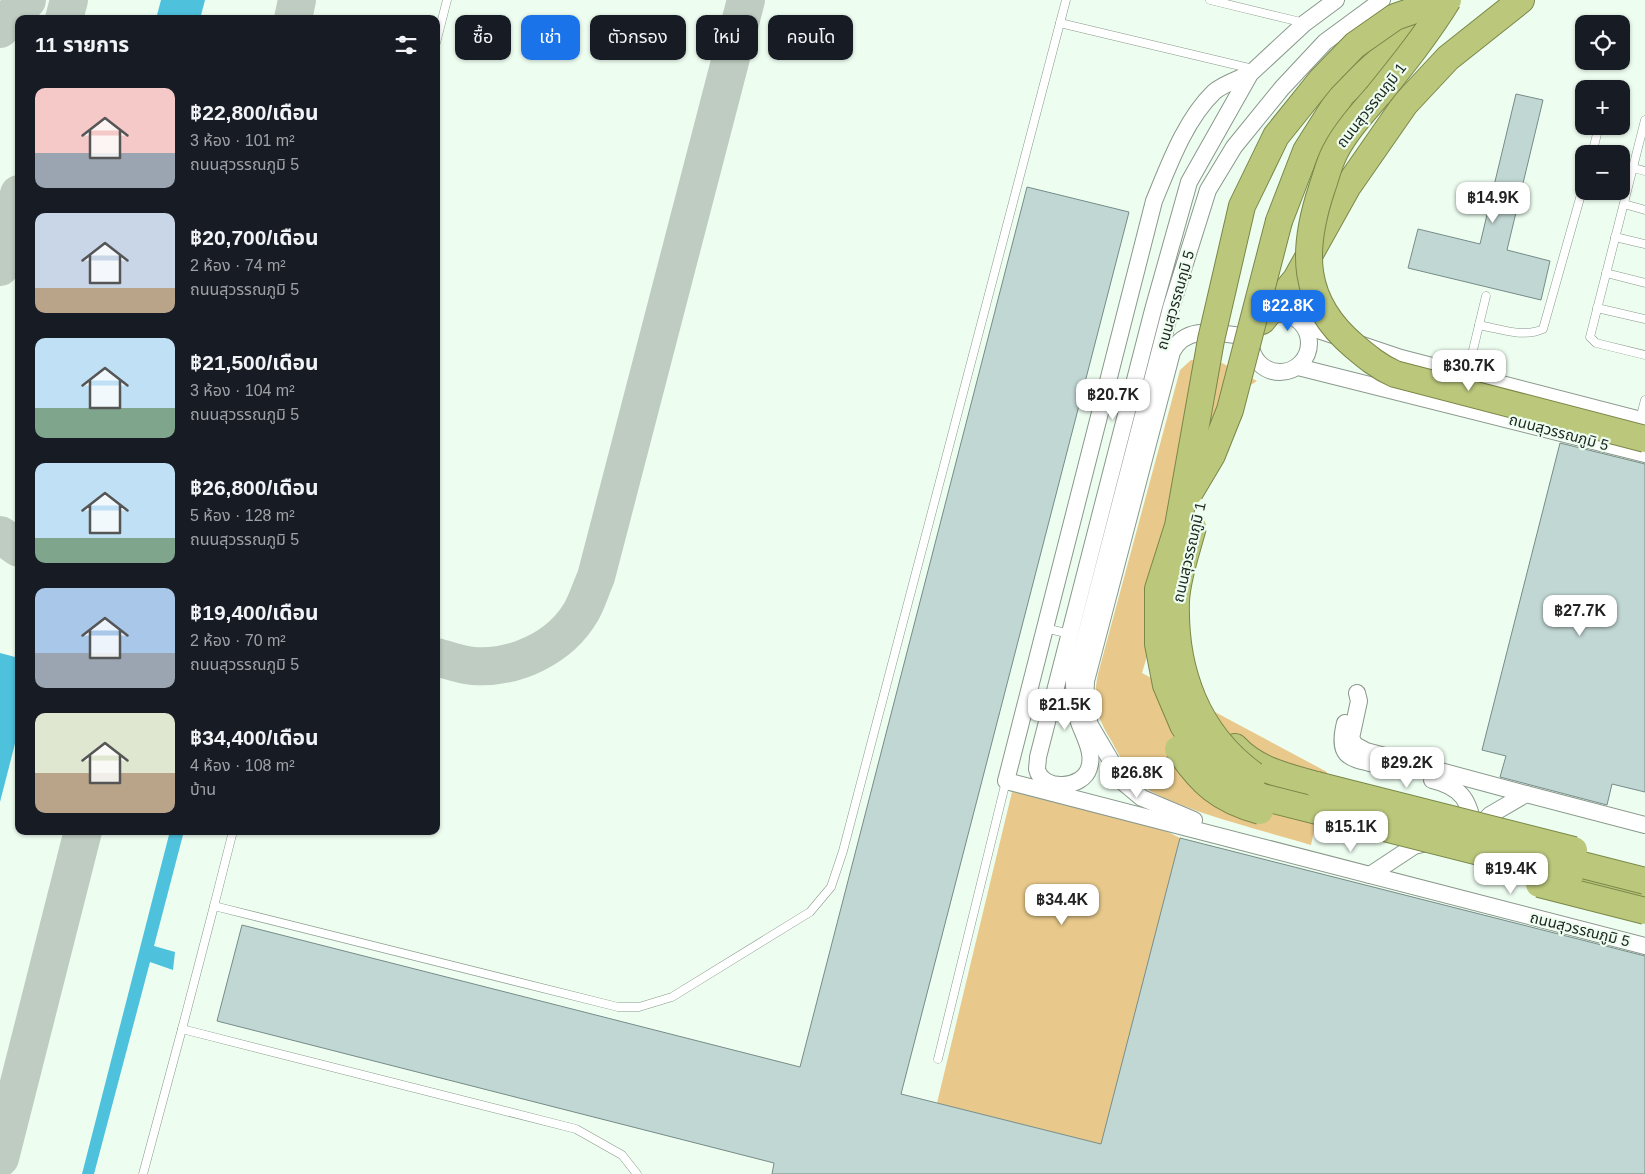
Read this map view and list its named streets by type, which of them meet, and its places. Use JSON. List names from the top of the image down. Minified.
{"streets":{"highway":["ถนนสุวรรณภูมิ 1"],"street":["ถนนสุวรรณภูมิ 5"]},"crossings":[["ถนนสุวรรณภูมิ 1","ถนนสุวรรณภูมิ 5"]],"page":{"map_buttons":["+","−"],"chip":["ซื้อ","เช่า","ตัวกรอง","ใหม่","คอนโด"],"heading":"11 รายการ","list":[{"name":"฿22,800/เดือน","note":"3 ห้อง · 101 m² · ถนนสุวรรณภูมิ 5"},{"name":"฿20,700/เดือน","note":"2 ห้อง · 74 m² · ถนนสุวรรณภูมิ 5"},{"name":"฿21,500/เดือน","note":"3 ห้อง · 104 m² · ถนนสุวรรณภูมิ 5"},{"name":"฿26,800/เดือน","note":"5 ห้อง · 128 m² · ถนนสุวรรณภูมิ 5"},{"name":"฿19,400/เดือน","note":"2 ห้อง · 70 m² · ถนนสุวรรณภูมิ 5"},{"name":"฿34,400/เดือน","note":"4 ห้อง · 108 m² · บ้าน"}],"price":["฿14.9K","฿22.8K","฿30.7K","฿20.7K","฿27.7K","฿21.5K","฿29.2K","฿26.8K","฿15.1K","฿19.4K","฿34.4K"]}}
